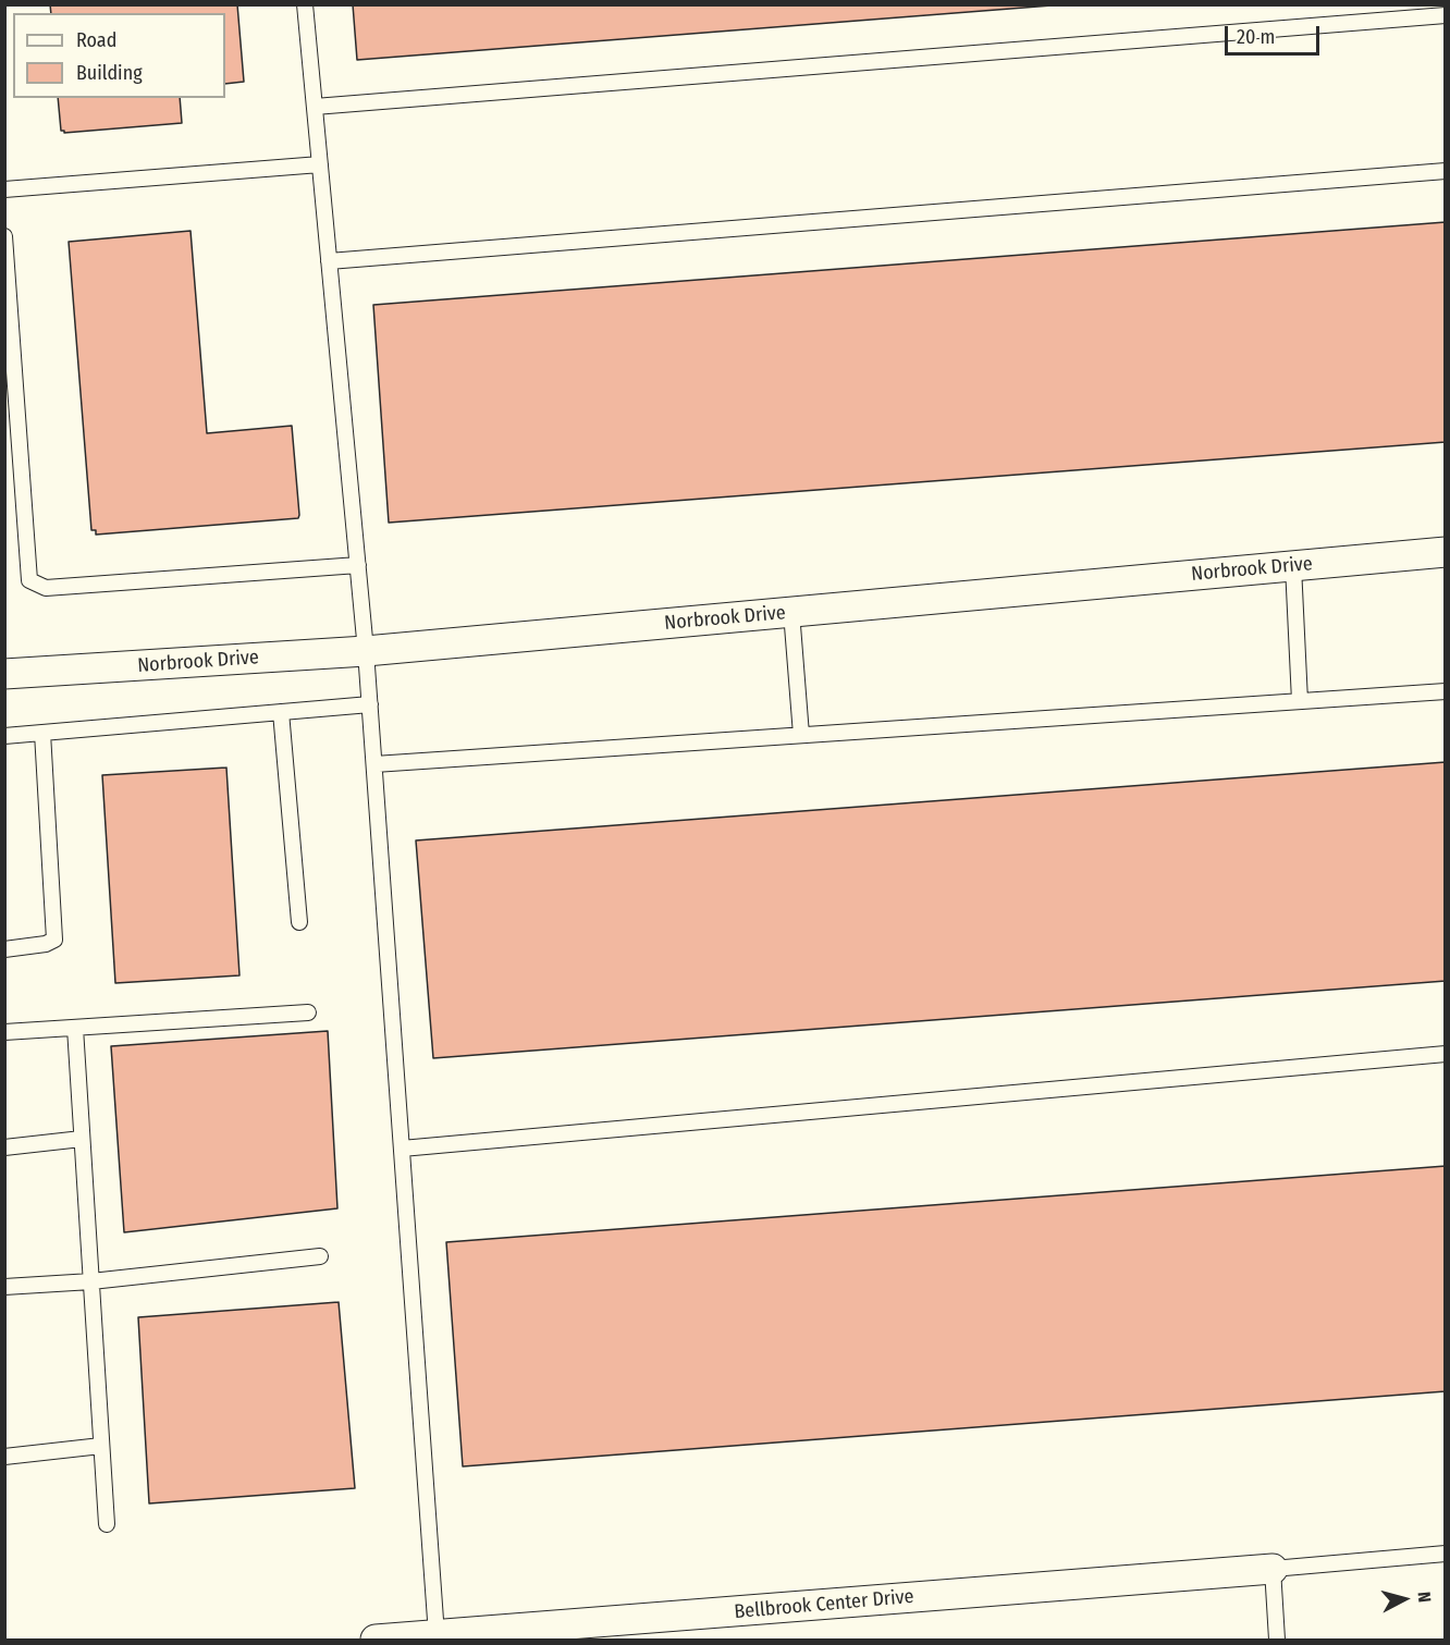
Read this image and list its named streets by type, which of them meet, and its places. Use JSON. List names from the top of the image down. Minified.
{"streets":{"street":["Norbrook Drive","Bellbrook Center Drive"]},"legend":["Road","Building"],"scale_bar":"20 m","north":"right"}
